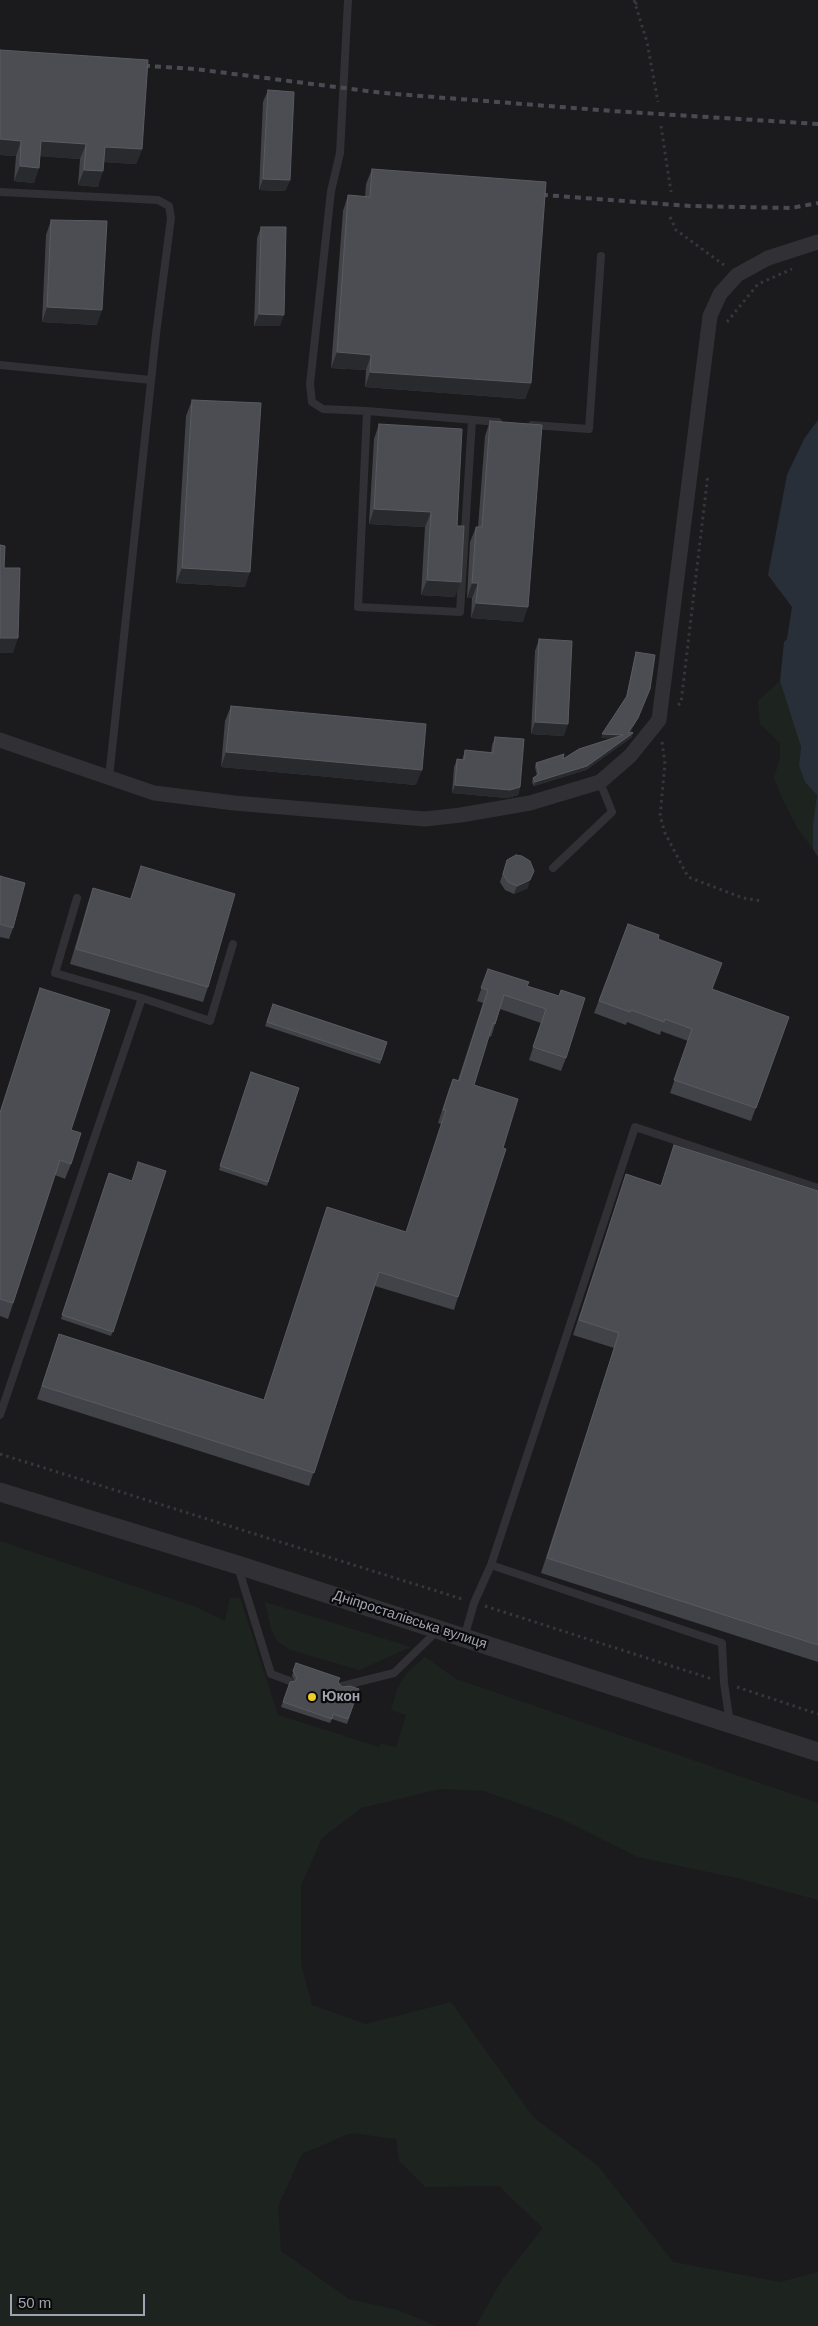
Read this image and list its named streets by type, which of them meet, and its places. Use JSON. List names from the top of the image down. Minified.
{"streets":{"street":["Дніпросталівська вулиця"]},"places":["Юкон"],"scale_bar":"50 m"}
